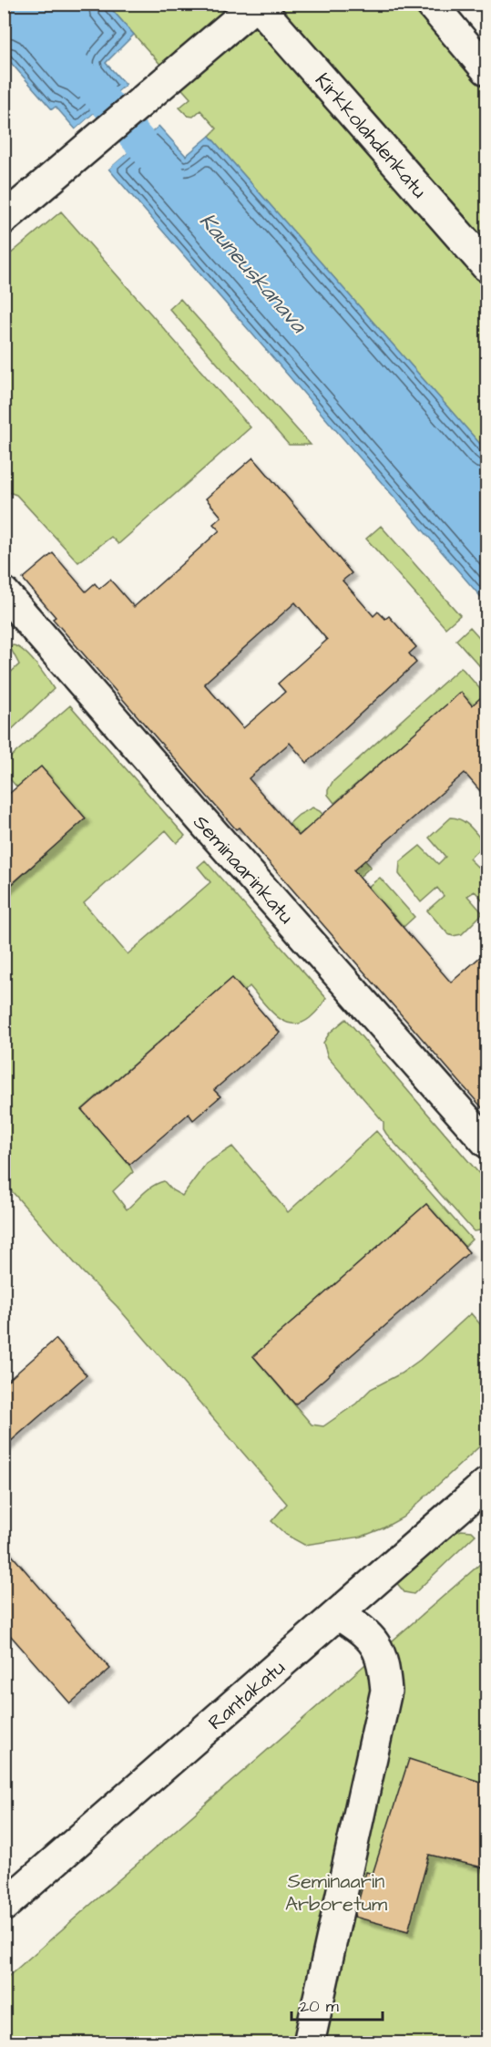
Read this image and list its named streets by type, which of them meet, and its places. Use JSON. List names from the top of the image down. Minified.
{"streets":{"street":["Kirkkolahdenkatu","Seminaarinkatu","Rantakatu"]},"water":["Kauneuskanava"],"parks":["Seminaarin Arboretum"],"scale_bar":"20 m"}
